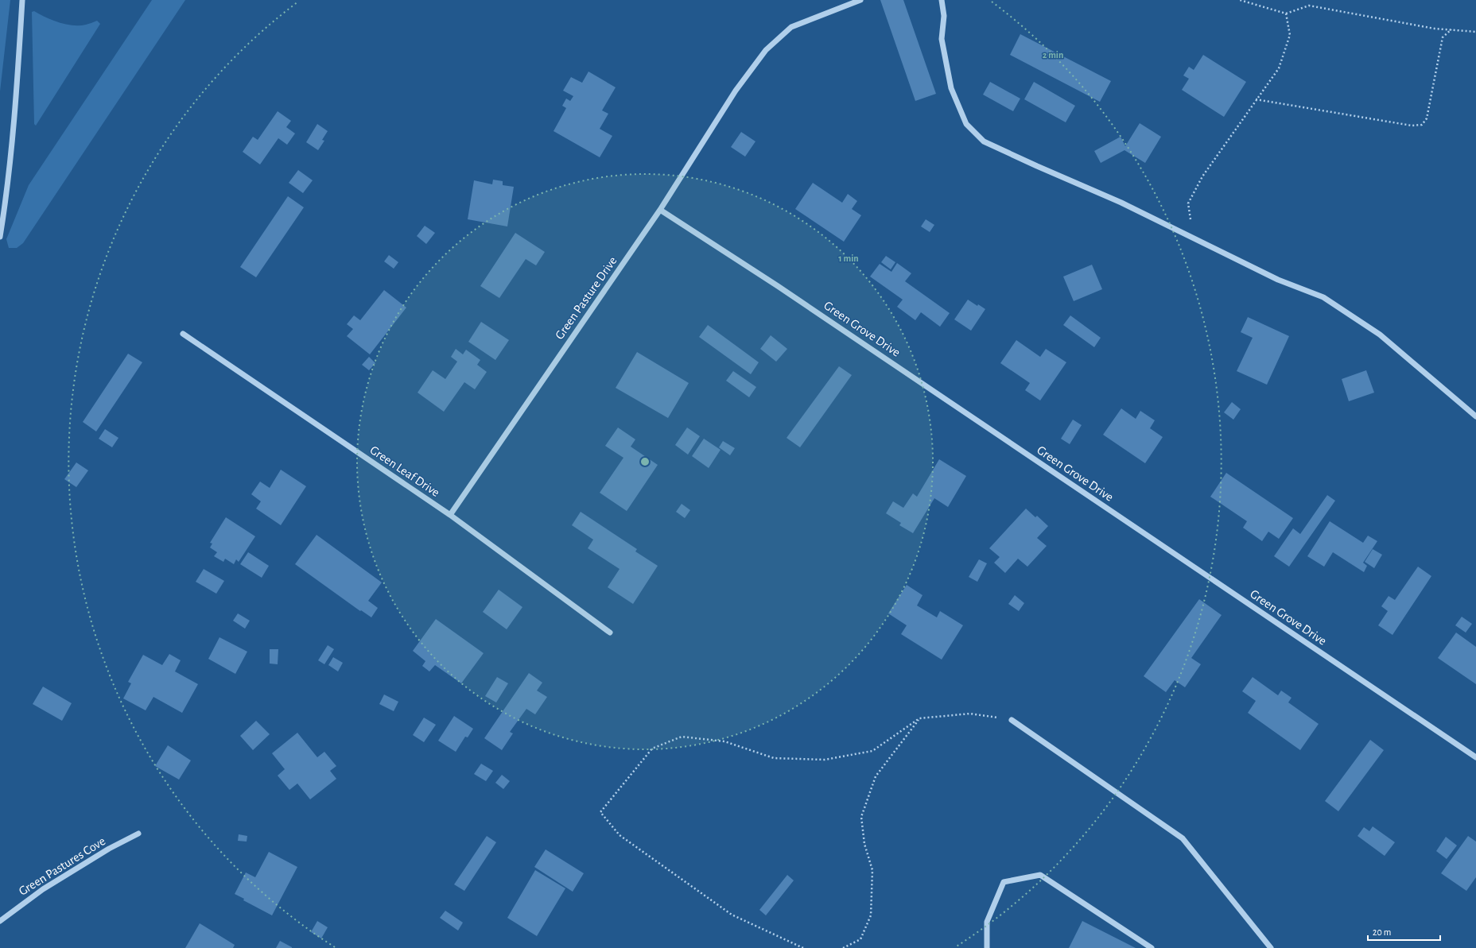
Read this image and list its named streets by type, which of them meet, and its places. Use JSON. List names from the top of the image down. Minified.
{"streets":{"street":["Green Pasture Drive","Green Grove Drive","Green Leaf Drive","Green Pastures Cove"]},"crossings":[["Green Pasture Drive","Green Grove Drive"],["Green Pasture Drive","Green Leaf Drive"]],"scale_bar":"20 m","rings":["2 min","1 min"]}
